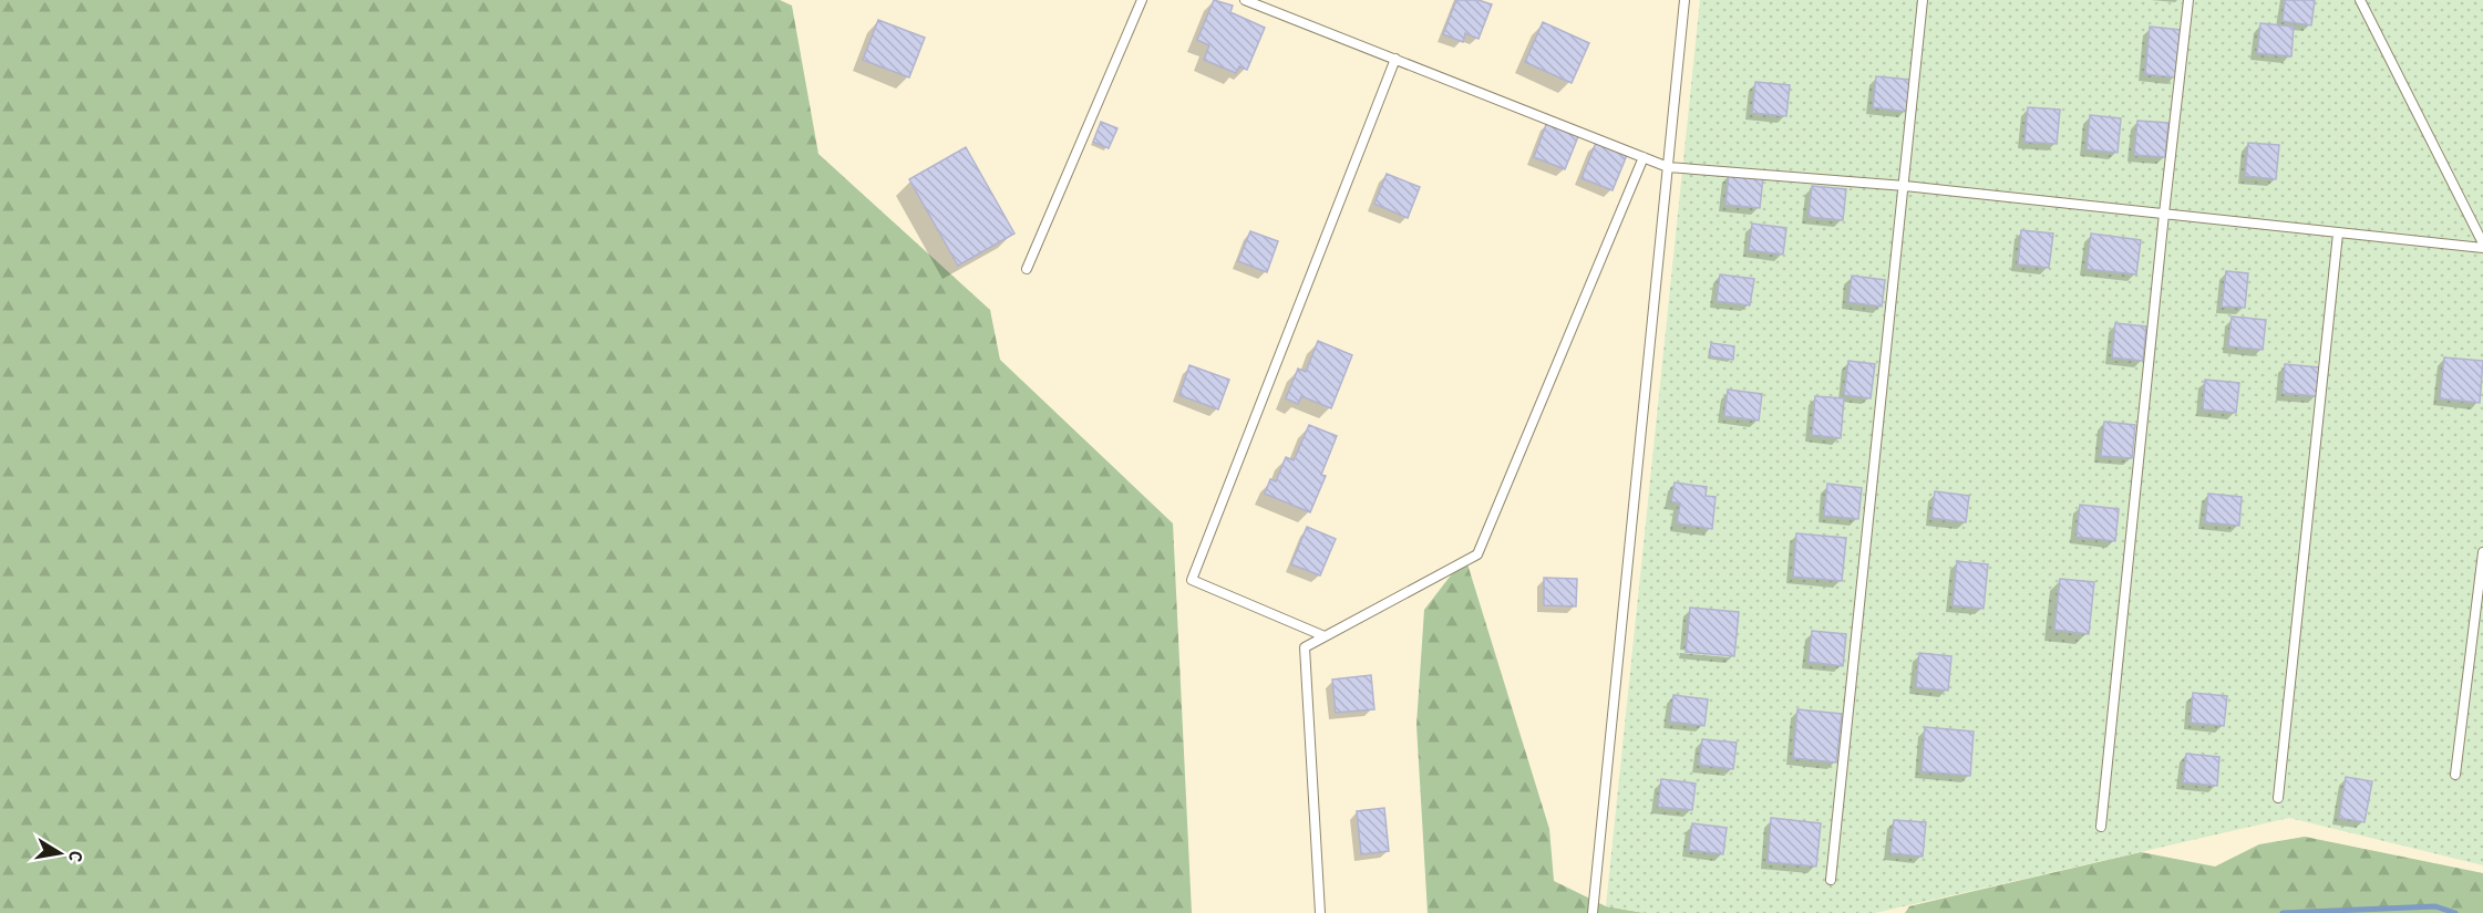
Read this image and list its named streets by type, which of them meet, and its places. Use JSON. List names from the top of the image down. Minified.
{"north":"right"}
